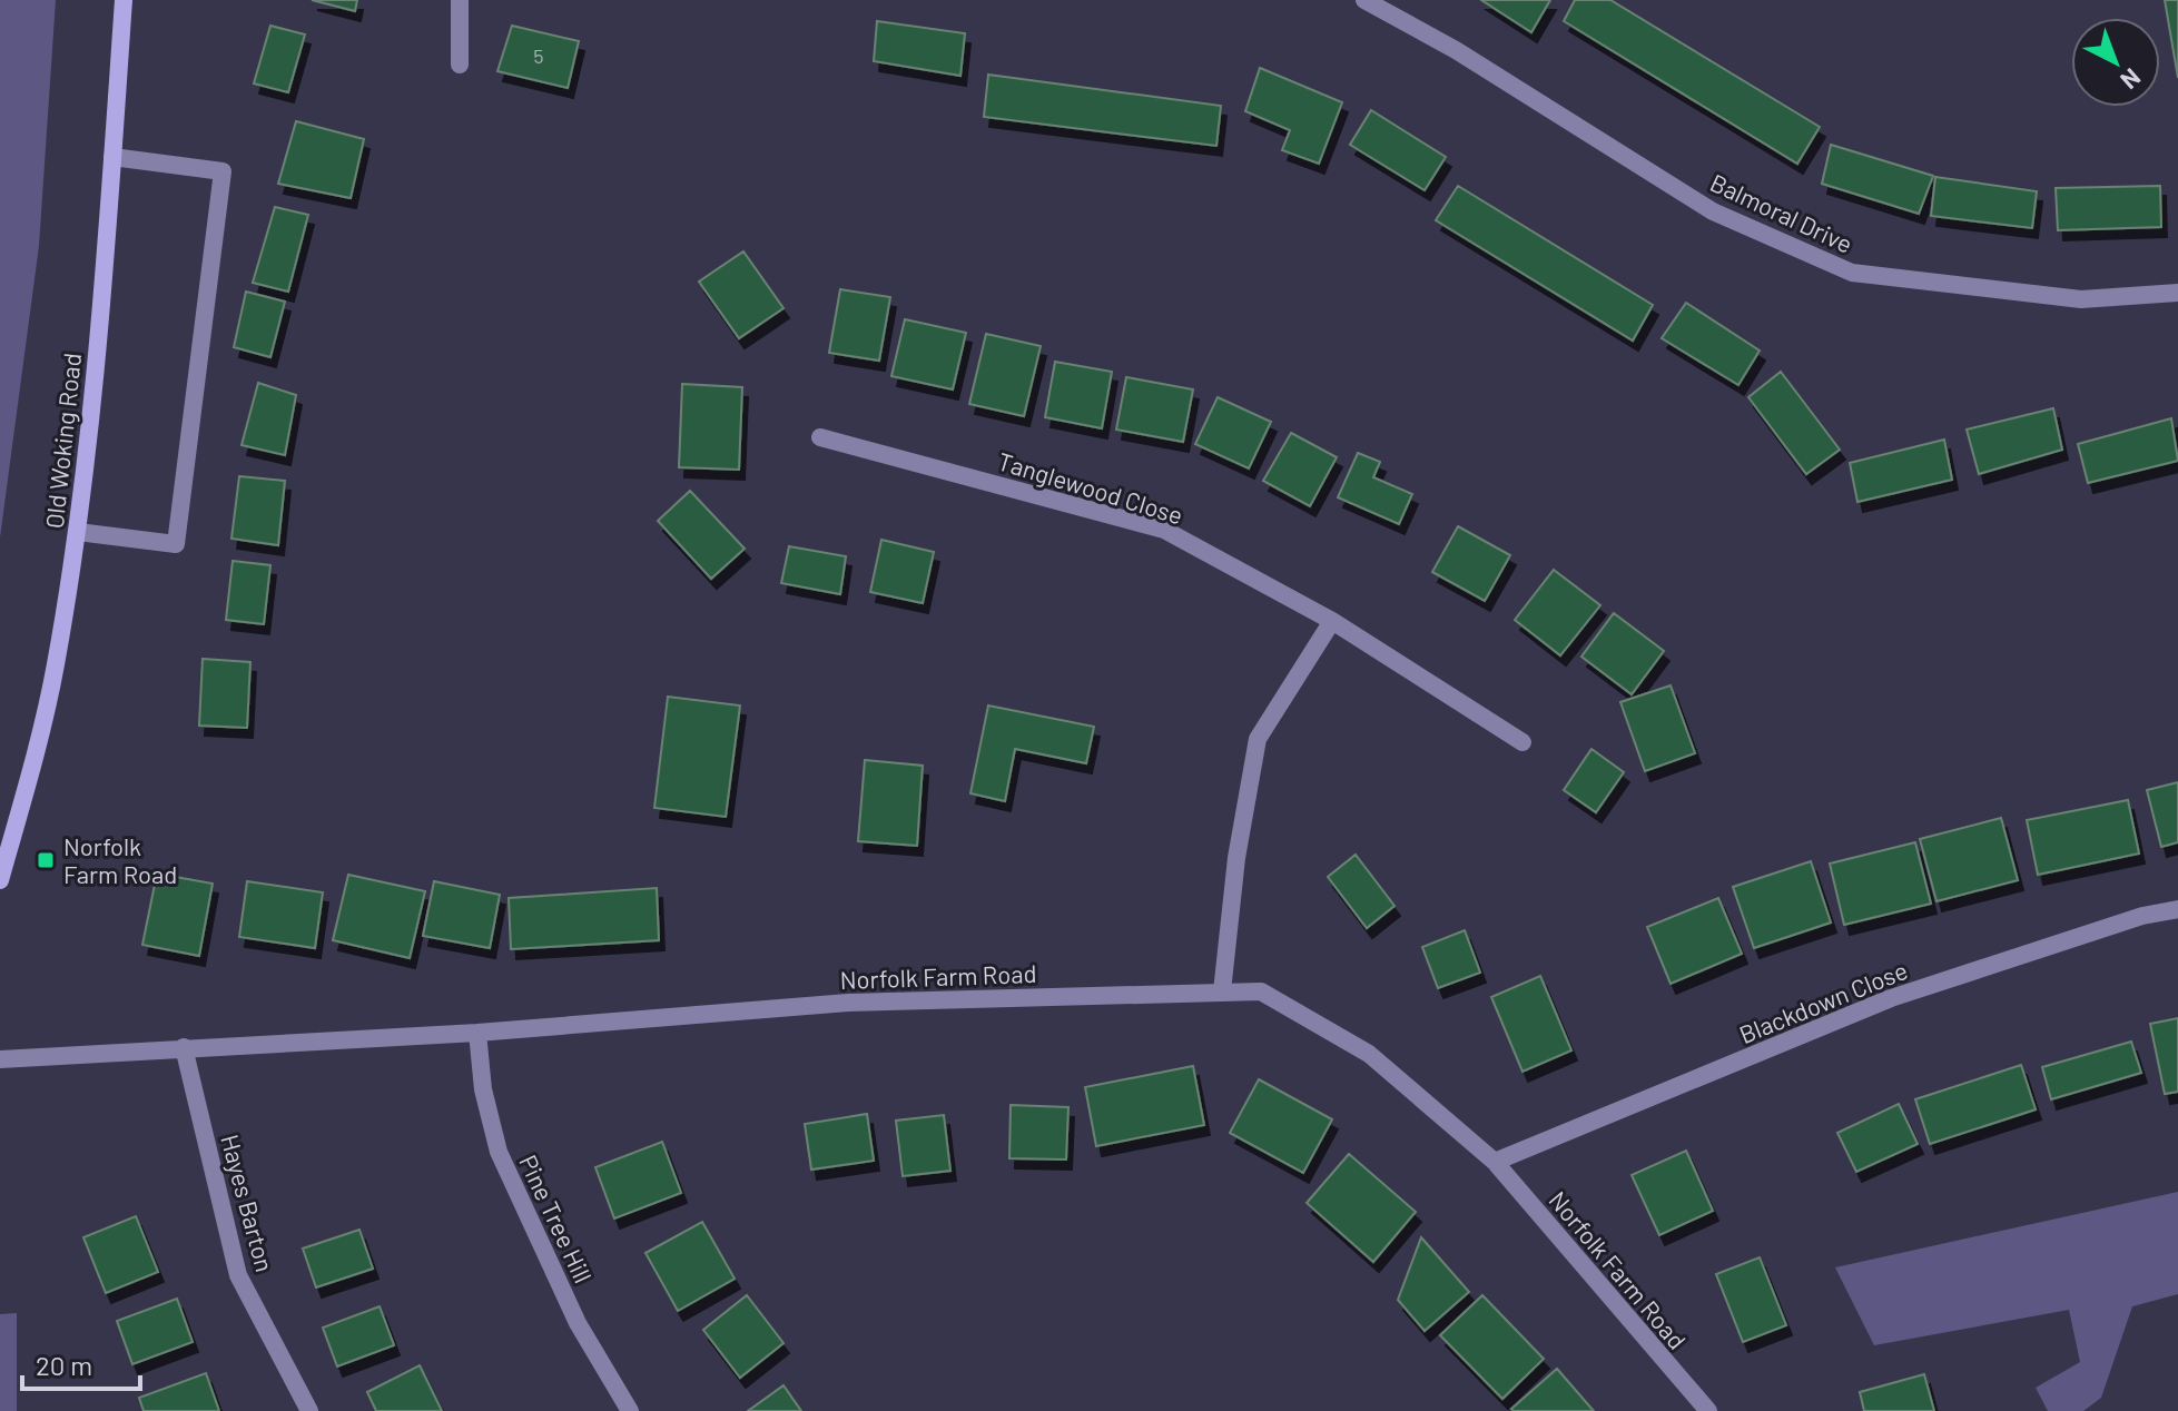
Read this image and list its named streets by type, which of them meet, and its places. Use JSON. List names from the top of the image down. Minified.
{"streets":{"main road":["Old Woking Road"],"street":["Balmoral Drive","Tanglewood Close","Norfolk Farm Road","Blackdown Close","Hayes Barton","Pine Tree Hill"]},"crossings":[["Norfolk Farm Road","Blackdown Close"],["Norfolk Farm Road","Hayes Barton"],["Norfolk Farm Road","Pine Tree Hill"]],"places":{"transit":["Norfolk Farm Road"]},"house_numbers":["5"],"scale_bar":"20 m","north":"bottom right"}
